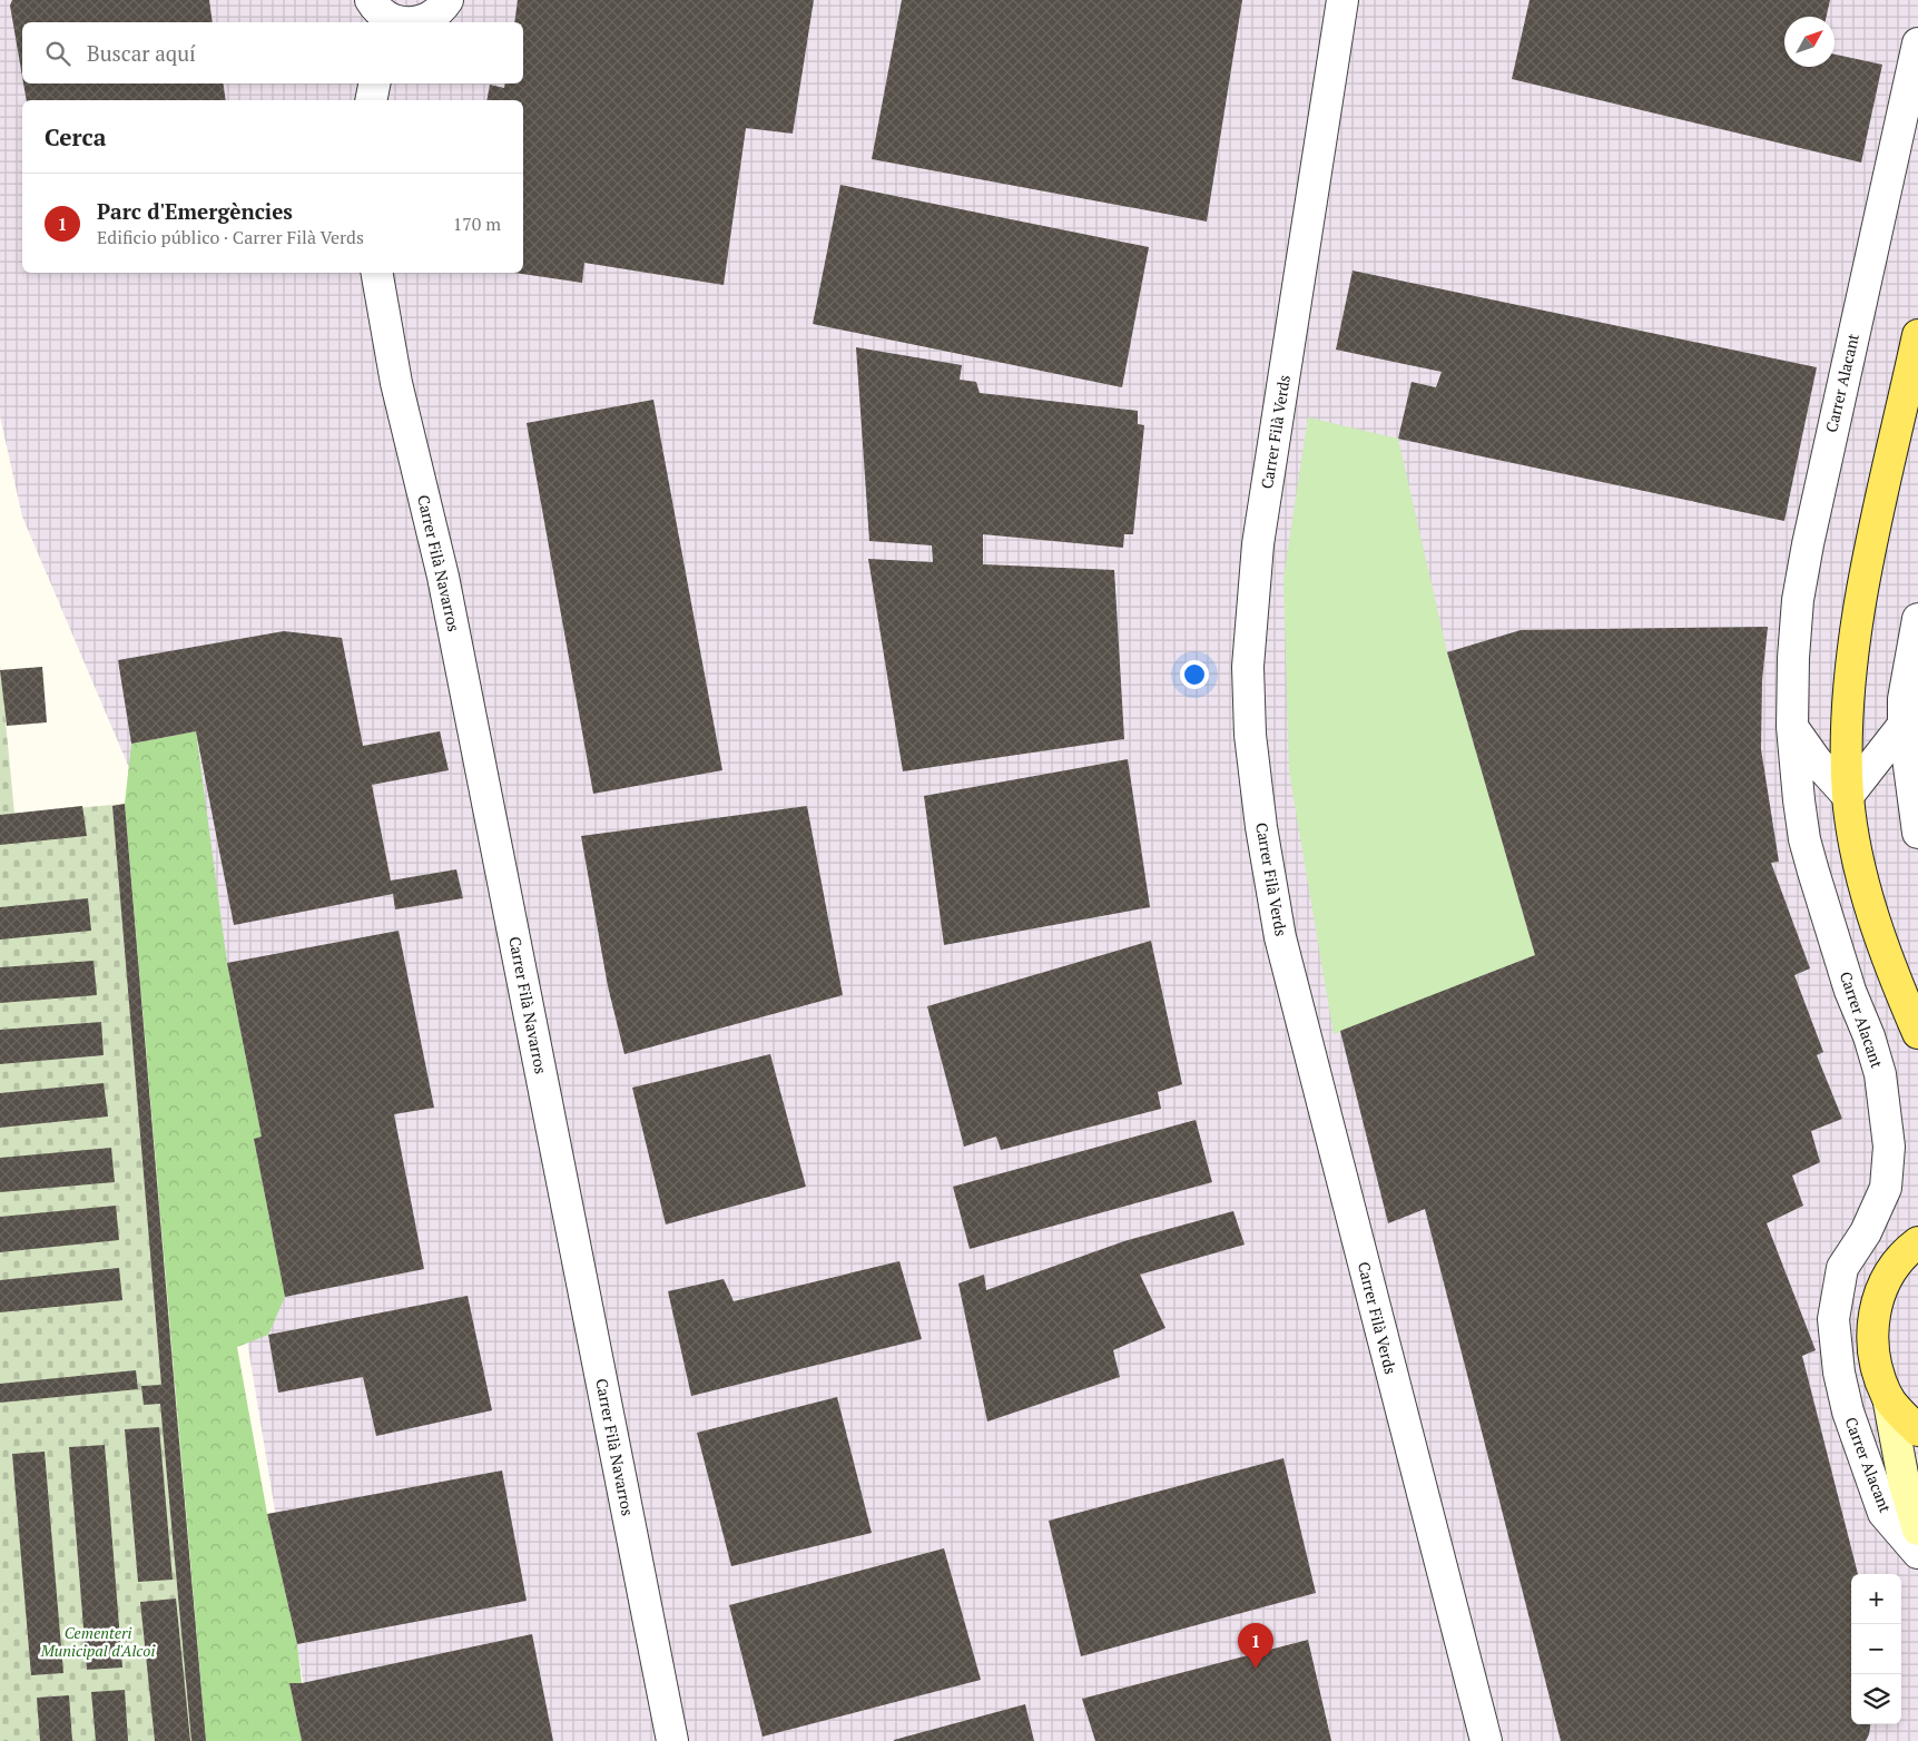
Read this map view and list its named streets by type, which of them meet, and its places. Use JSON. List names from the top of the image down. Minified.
{"streets":{"street":["Carrer Alacant","Carrer Filà Verds","Carrer Filà Navarros"]},"parks":["Cementeri Municipal d'Alcoi"],"north":"top right","page":{"search":"Buscar aquí","heading":"Cerca","list":[{"mark":"1","name":"Parc d'Emergències","note":"Edificio público · Carrer Filà Verds","value":"170 m"}],"map_buttons":["+","−"],"pins":"1"}}
